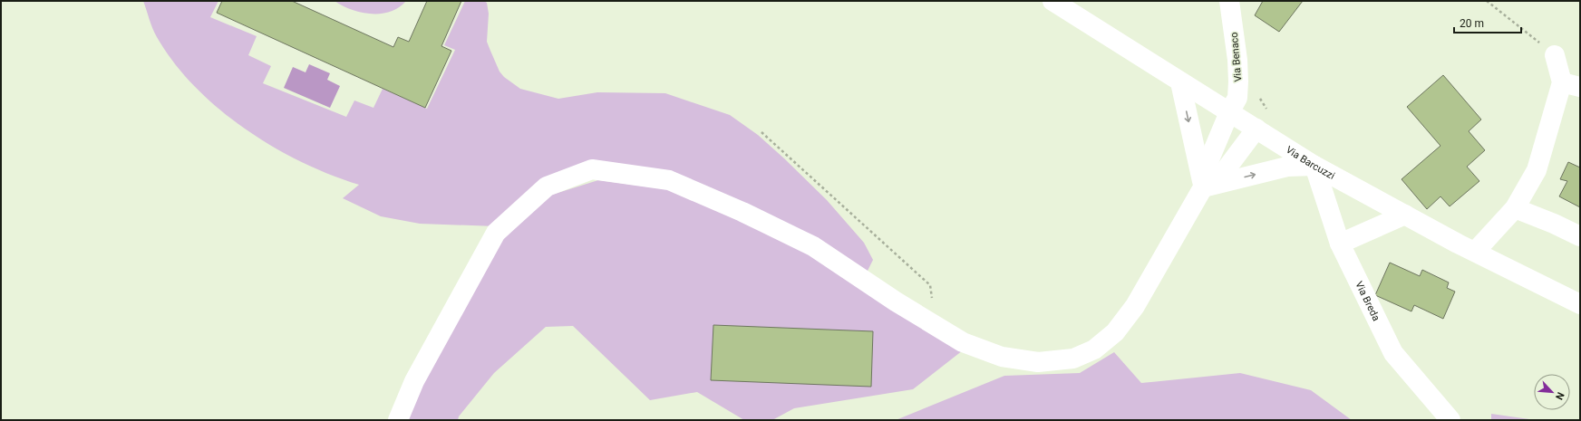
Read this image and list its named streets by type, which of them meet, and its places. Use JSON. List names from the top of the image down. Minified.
{"streets":{"street":["Via Benaco","Via Barcuzzi","Via Breda"]},"crossings":[["Via Benaco","Via Barcuzzi"],["Via Barcuzzi","Via Breda"]],"scale_bar":"20 m","north":"bottom right"}
